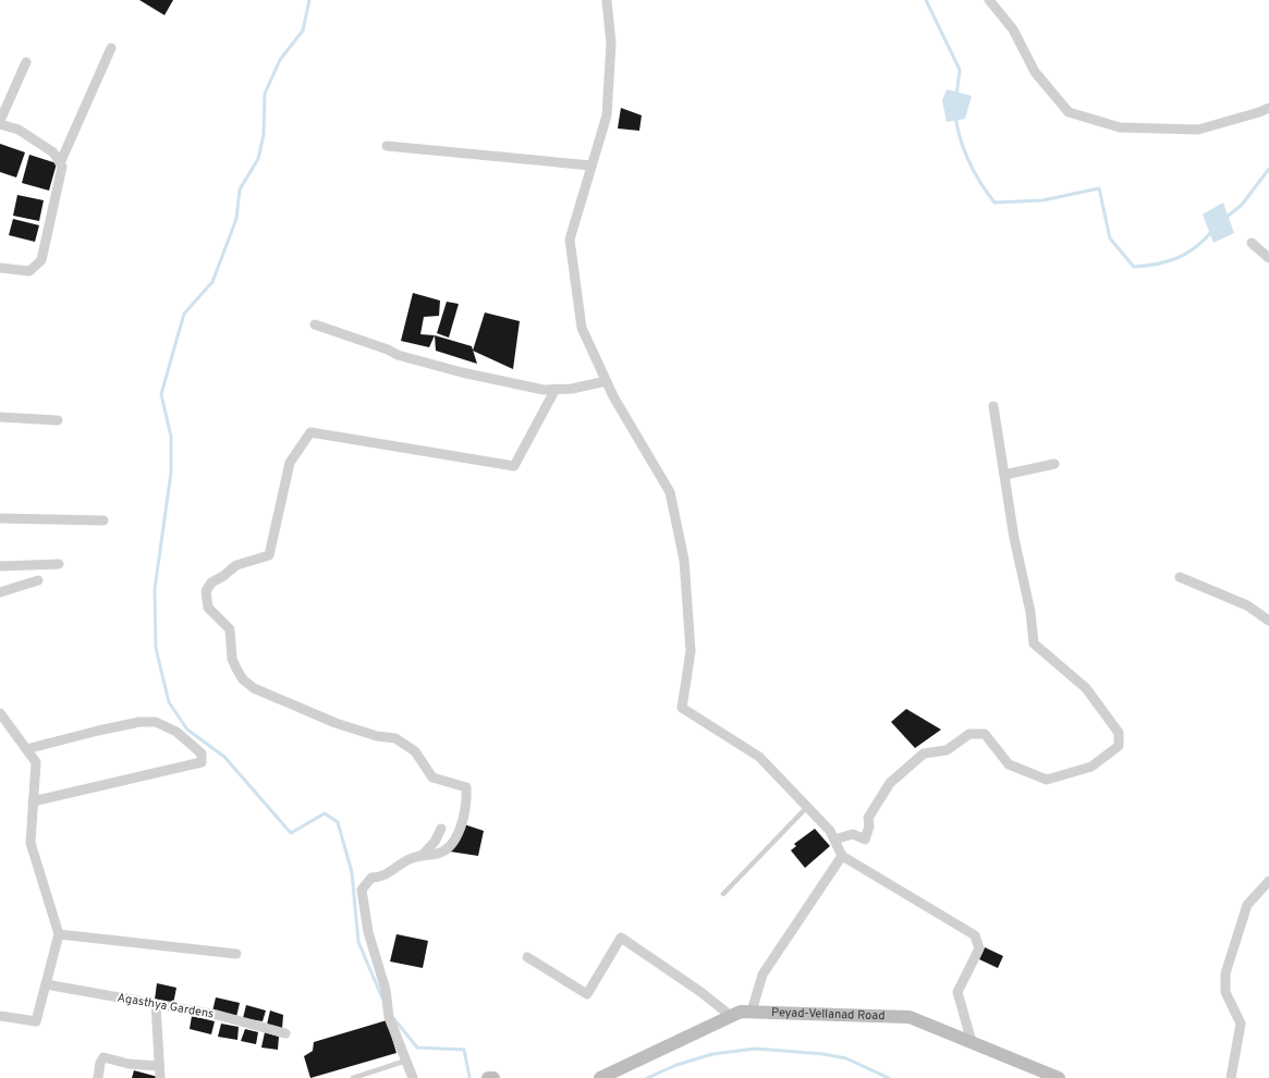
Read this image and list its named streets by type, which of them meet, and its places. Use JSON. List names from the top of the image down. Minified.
{"streets":{"main road":["Peyad-Vellanad Road"],"street":["Agasthya Gardens"]}}
